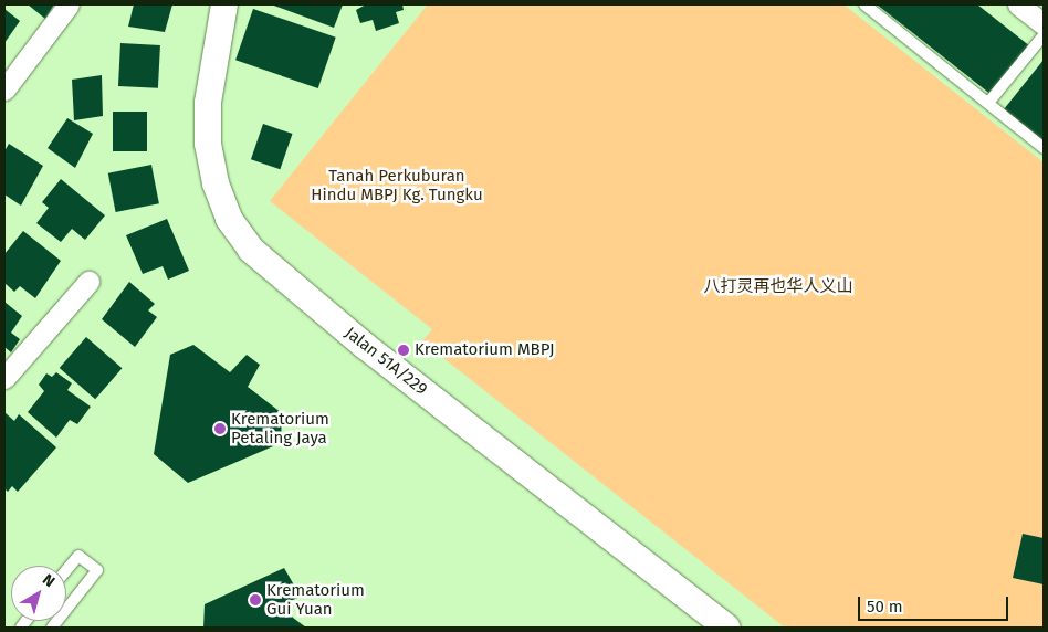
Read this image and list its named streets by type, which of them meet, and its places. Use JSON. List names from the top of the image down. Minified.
{"streets":{"street":["Jalan 51A/229"]},"parks":["Tanah Perkuburan Hindu MBPJ Kg. Tungku","八打灵再也华人义山"],"places":["Krematorium MBPJ","Krematorium Petaling Jaya","Krematorium Gui Yuan"],"scale_bar":"50 m","north":"top right"}
